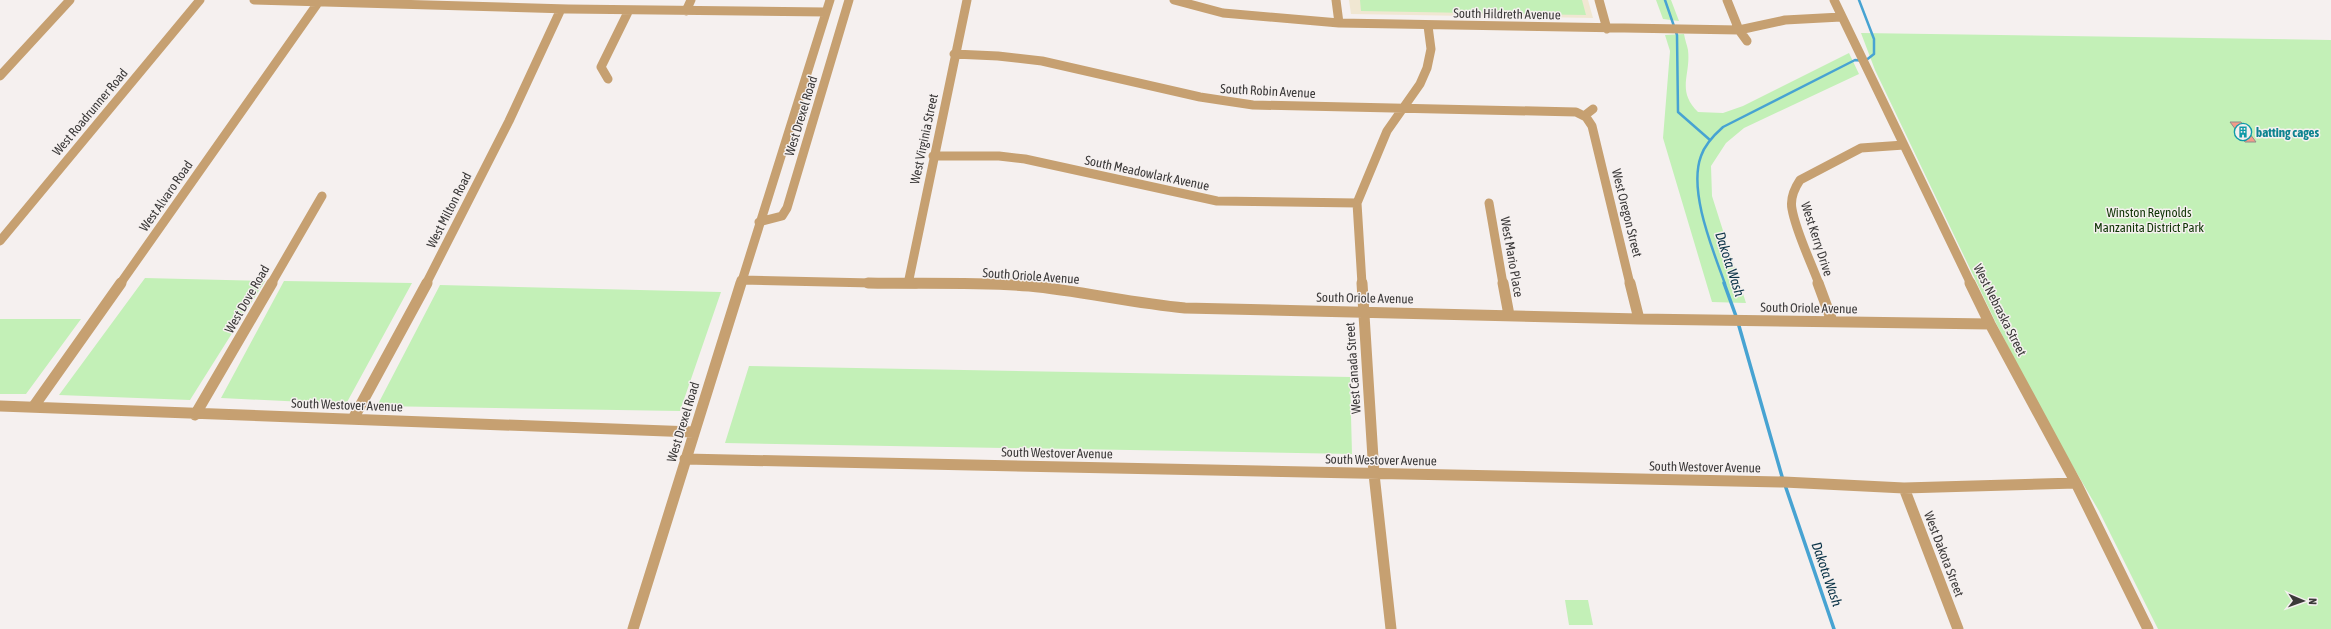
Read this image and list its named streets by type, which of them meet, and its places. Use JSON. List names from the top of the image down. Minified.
{"streets":{"street":["South Hildreth Avenue","South Robin Avenue","West Roadrunner Road","West Drexel Road","West Virginia Street","South Meadowlark Avenue","West Alvaro Road","West Milton Road","West Oregon Street","West Kerry Drive","West Mario Place","South Oriole Avenue","West Dove Road","West Nebraska Street","West Canada Street","South Westover Avenue","West Dakota Street"]},"crossings":[["South Hildreth Avenue","West Nebraska Street"],["South Hildreth Avenue","West Canada Street"],["South Robin Avenue","West Virginia Street"],["South Robin Avenue","West Oregon Street"],["South Robin Avenue","West Canada Street"],["West Drexel Road","South Oriole Avenue"],["West Drexel Road","South Westover Avenue"],["West Virginia Street","South Meadowlark Avenue"],["West Virginia Street","South Oriole Avenue"],["South Meadowlark Avenue","West Canada Street"],["West Alvaro Road","South Westover Avenue"],["West Milton Road","South Westover Avenue"],["West Oregon Street","South Oriole Avenue"],["West Kerry Drive","South Oriole Avenue"],["West Kerry Drive","West Nebraska Street"],["West Mario Place","South Oriole Avenue"],["South Oriole Avenue","West Nebraska Street"],["South Oriole Avenue","West Canada Street"],["West Dove Road","South Westover Avenue"],["West Nebraska Street","South Westover Avenue"],["West Canada Street","South Westover Avenue"],["South Westover Avenue","West Dakota Street"]],"water":["Dakota Wash"],"parks":["Winston Reynolds Manzanita District Park"],"places":{"building":["batting cages"]},"north":"right"}
